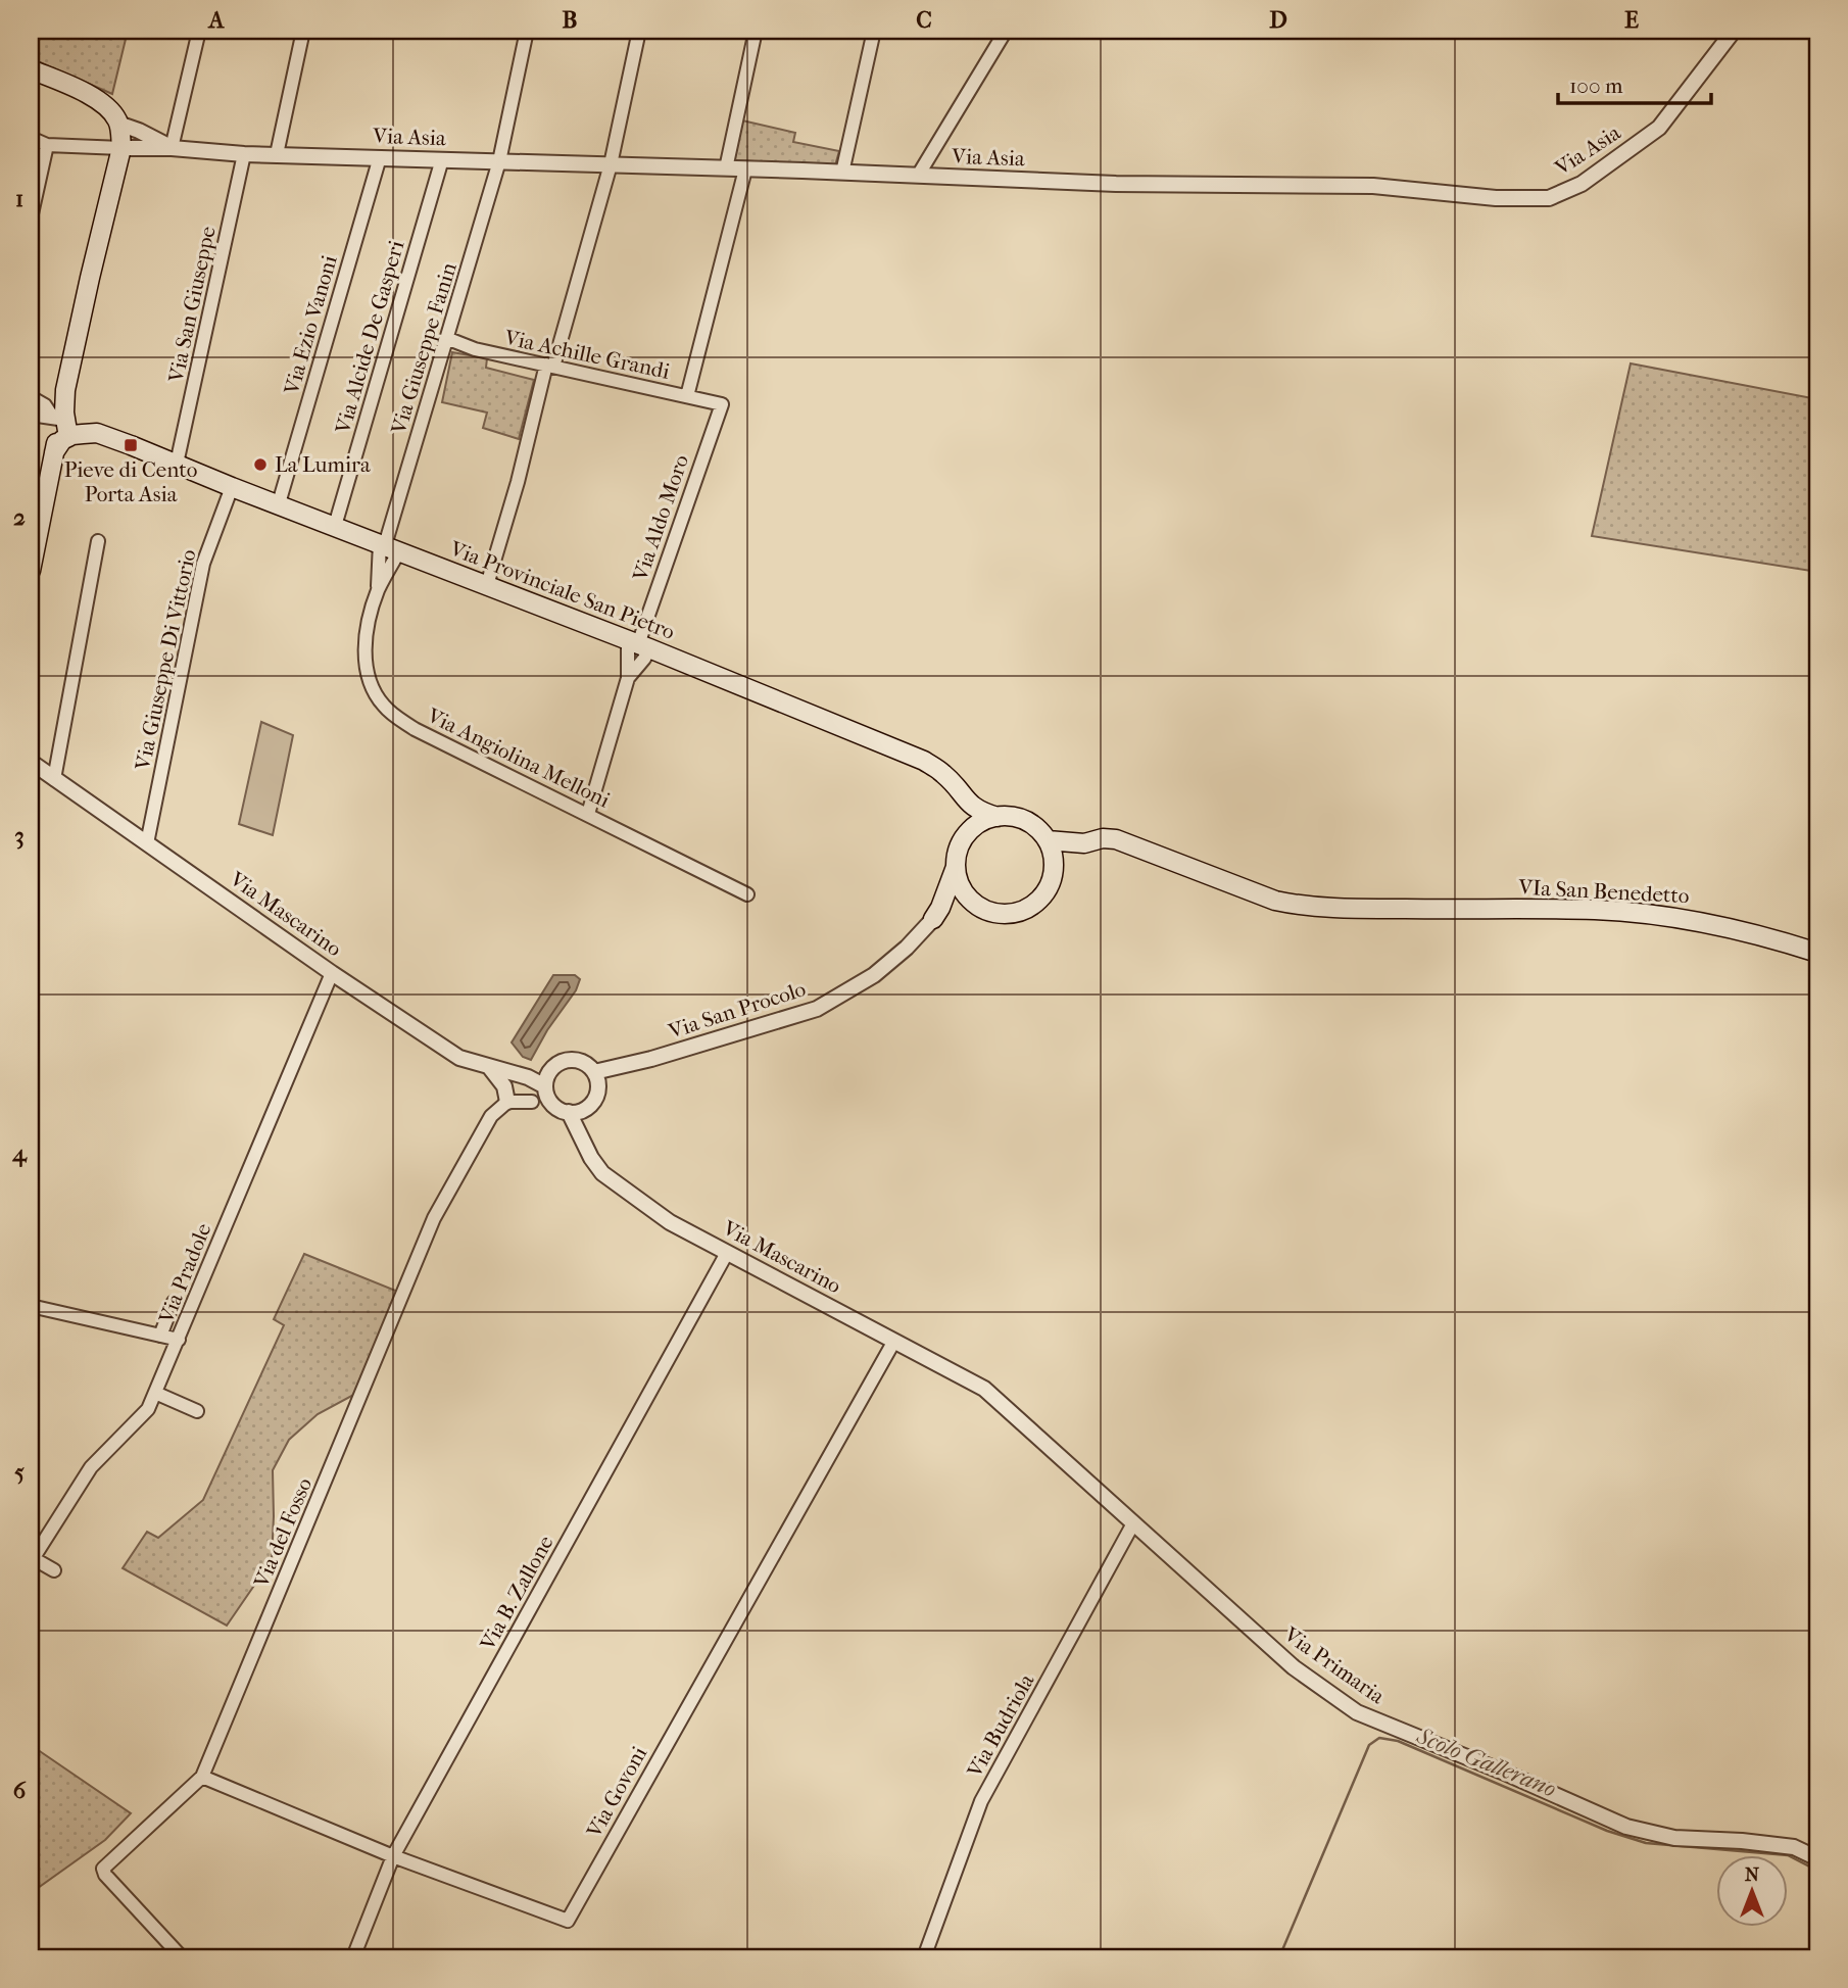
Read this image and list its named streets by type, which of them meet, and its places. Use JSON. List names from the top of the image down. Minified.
{"streets":{"main road":["Via Provinciale San Pietro","VIa San Benedetto"],"street":["Via Asia","Via San Giuseppe","Via Ezio Vanoni","Via Alcide De Gasperi","Via Giuseppe Fanin","Via Achille Grandi","Via Aldo Moro","Via Giuseppe Di Vittorio","Via Angiolina Melloni","Via Mascarino","Via San Procolo","Via Pradole","Via del Fosso","Via B. Zallone","Via Primaria","Via Budriola","Via Govoni"]},"crossings":[["Via Asia","Via San Giuseppe"],["Via Asia","Via Ezio Vanoni"],["Via Asia","Via Alcide De Gasperi"],["Via Asia","Via Giuseppe Fanin"],["Via San Giuseppe","Via Provinciale San Pietro"],["Via Ezio Vanoni","Via Provinciale San Pietro"],["Via Alcide De Gasperi","Via Provinciale San Pietro"],["Via Giuseppe Fanin","Via Achille Grandi"],["Via Giuseppe Fanin","Via Provinciale San Pietro"],["Via Giuseppe Fanin","Via Angiolina Melloni"],["Via Achille Grandi","Via Aldo Moro"],["Via Aldo Moro","Via Provinciale San Pietro"],["Via Provinciale San Pietro","Via Giuseppe Di Vittorio"],["Via Provinciale San Pietro","Via Angiolina Melloni"],["Via Giuseppe Di Vittorio","Via Mascarino"],["Via Mascarino","Via San Procolo"],["Via Mascarino","Via Pradole"],["Via Mascarino","Via B. Zallone"],["Via Mascarino","Via Primaria"],["Via Mascarino","Via Govoni"],["Via del Fosso","Via Govoni"],["Via B. Zallone","Via Govoni"],["Via Primaria","Via Budriola"]],"water":["Scolo Gallerano"],"places":{"transit":["Pieve di Cento Porta Asia"],"other":["La Lumira"]},"scale_bar":"100 m","north":"top","grid":{"columns":["A","B","C","D","E"],"rows":["1","2","3","4","5","6"]}}
